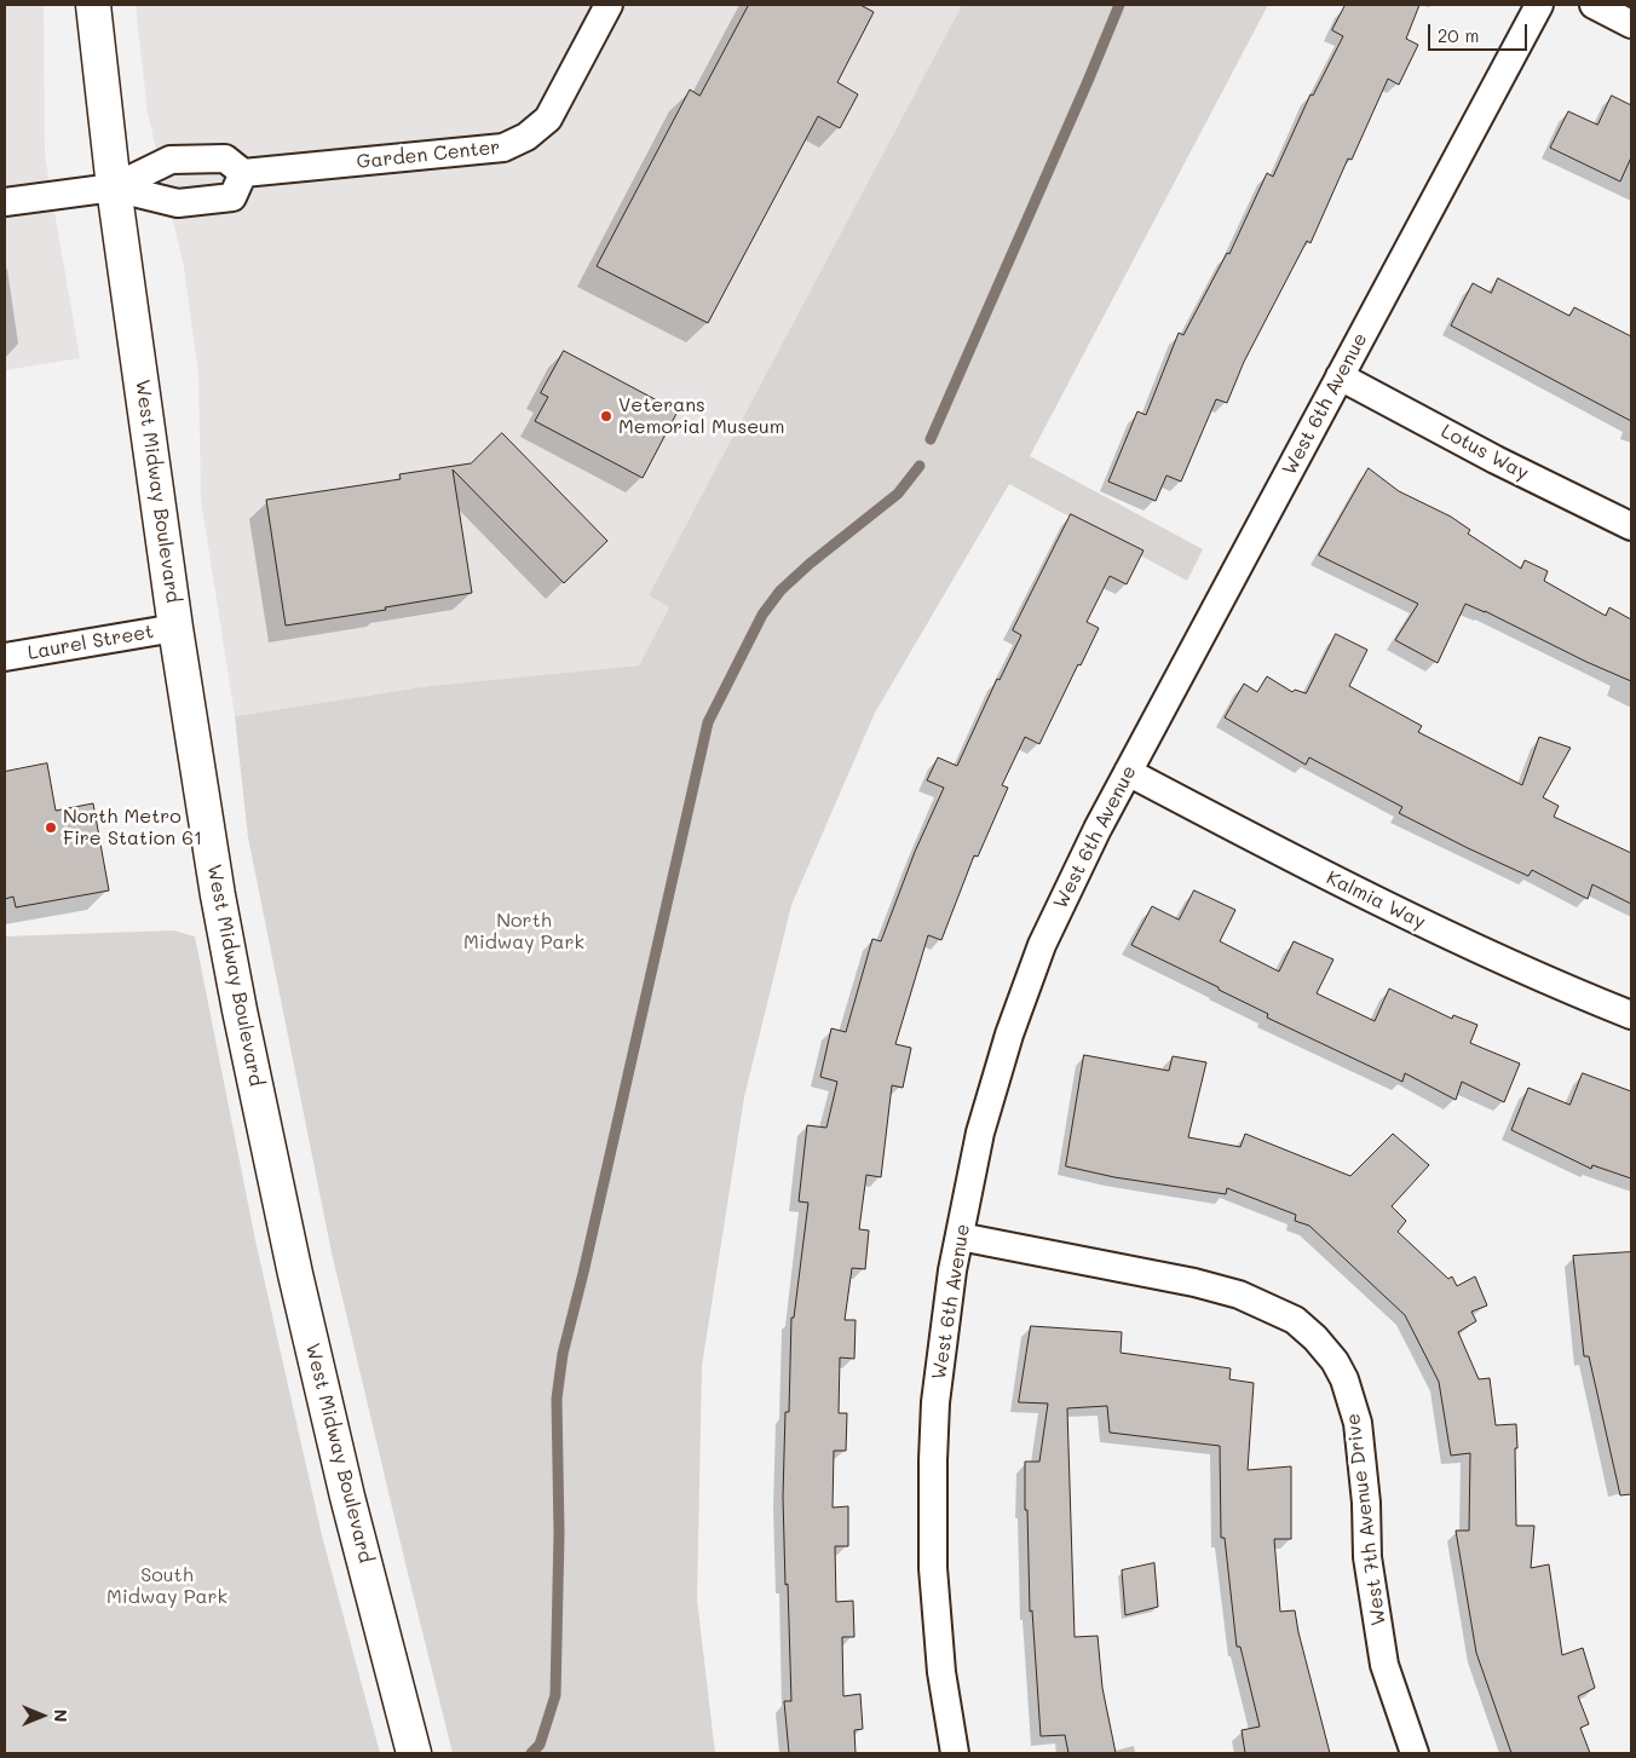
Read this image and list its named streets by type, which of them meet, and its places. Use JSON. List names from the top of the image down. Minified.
{"streets":{"main road":["West Midway Boulevard"],"street":["Garden Center","West 6th Avenue","Lotus Way","Laurel Street","Kalmia Way","West 7th Avenue Drive"]},"crossings":[["West 6th Avenue","Lotus Way"],["West 6th Avenue","Kalmia Way"],["West 6th Avenue","West 7th Avenue Drive"],["West Midway Boulevard","Laurel Street"]],"parks":["North Midway Park","South Midway Park"],"places":["Veterans Memorial Museum","North Metro Fire Station 61"],"scale_bar":"20 m","north":"right"}
